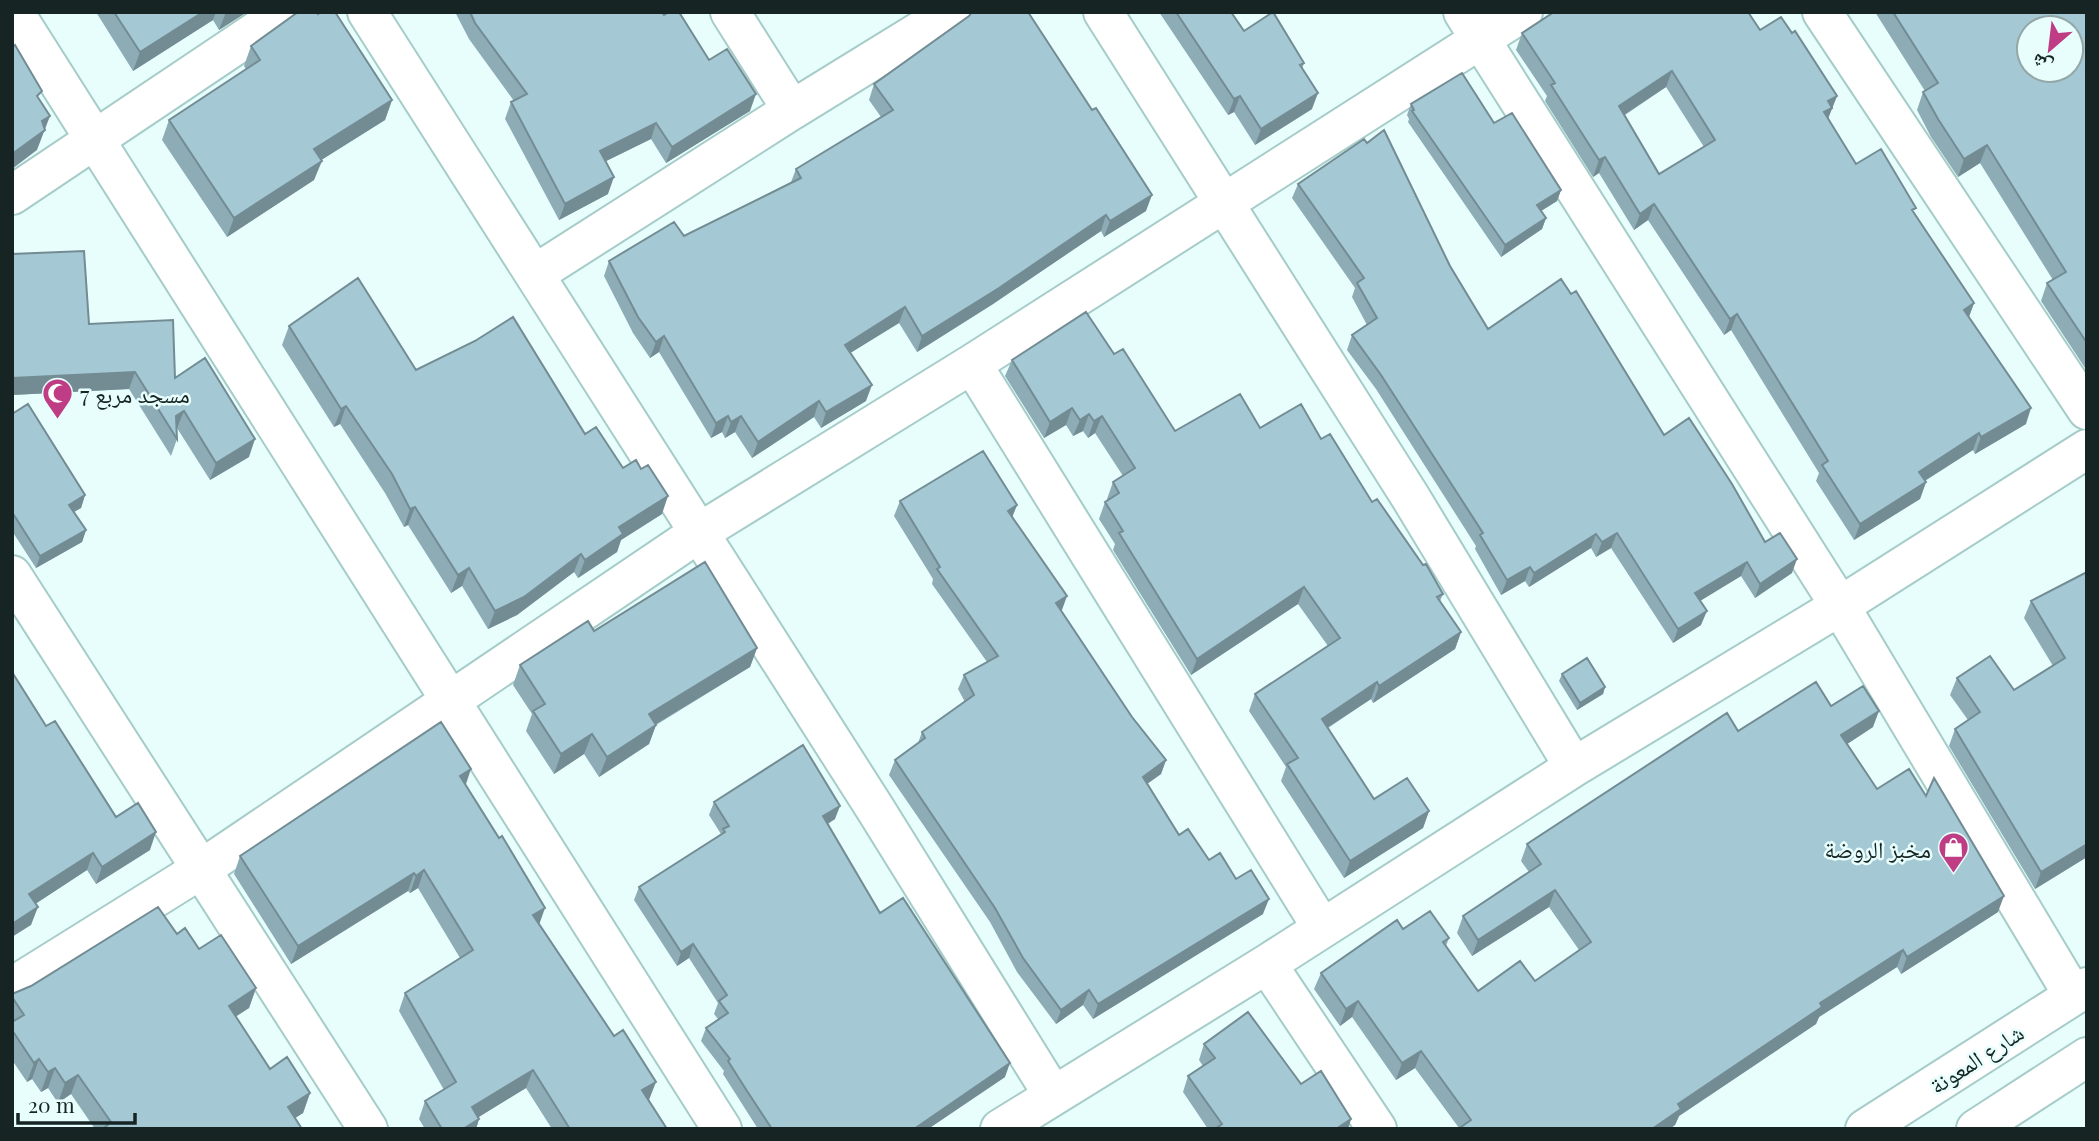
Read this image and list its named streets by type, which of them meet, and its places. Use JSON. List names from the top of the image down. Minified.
{"streets":{"main road":["شارع المعونة"]},"places":{"mosque":["مسجد مربع 7"],"shop":["مخبز الروضة"]},"scale_bar":"20 m","north":"bottom left"}
